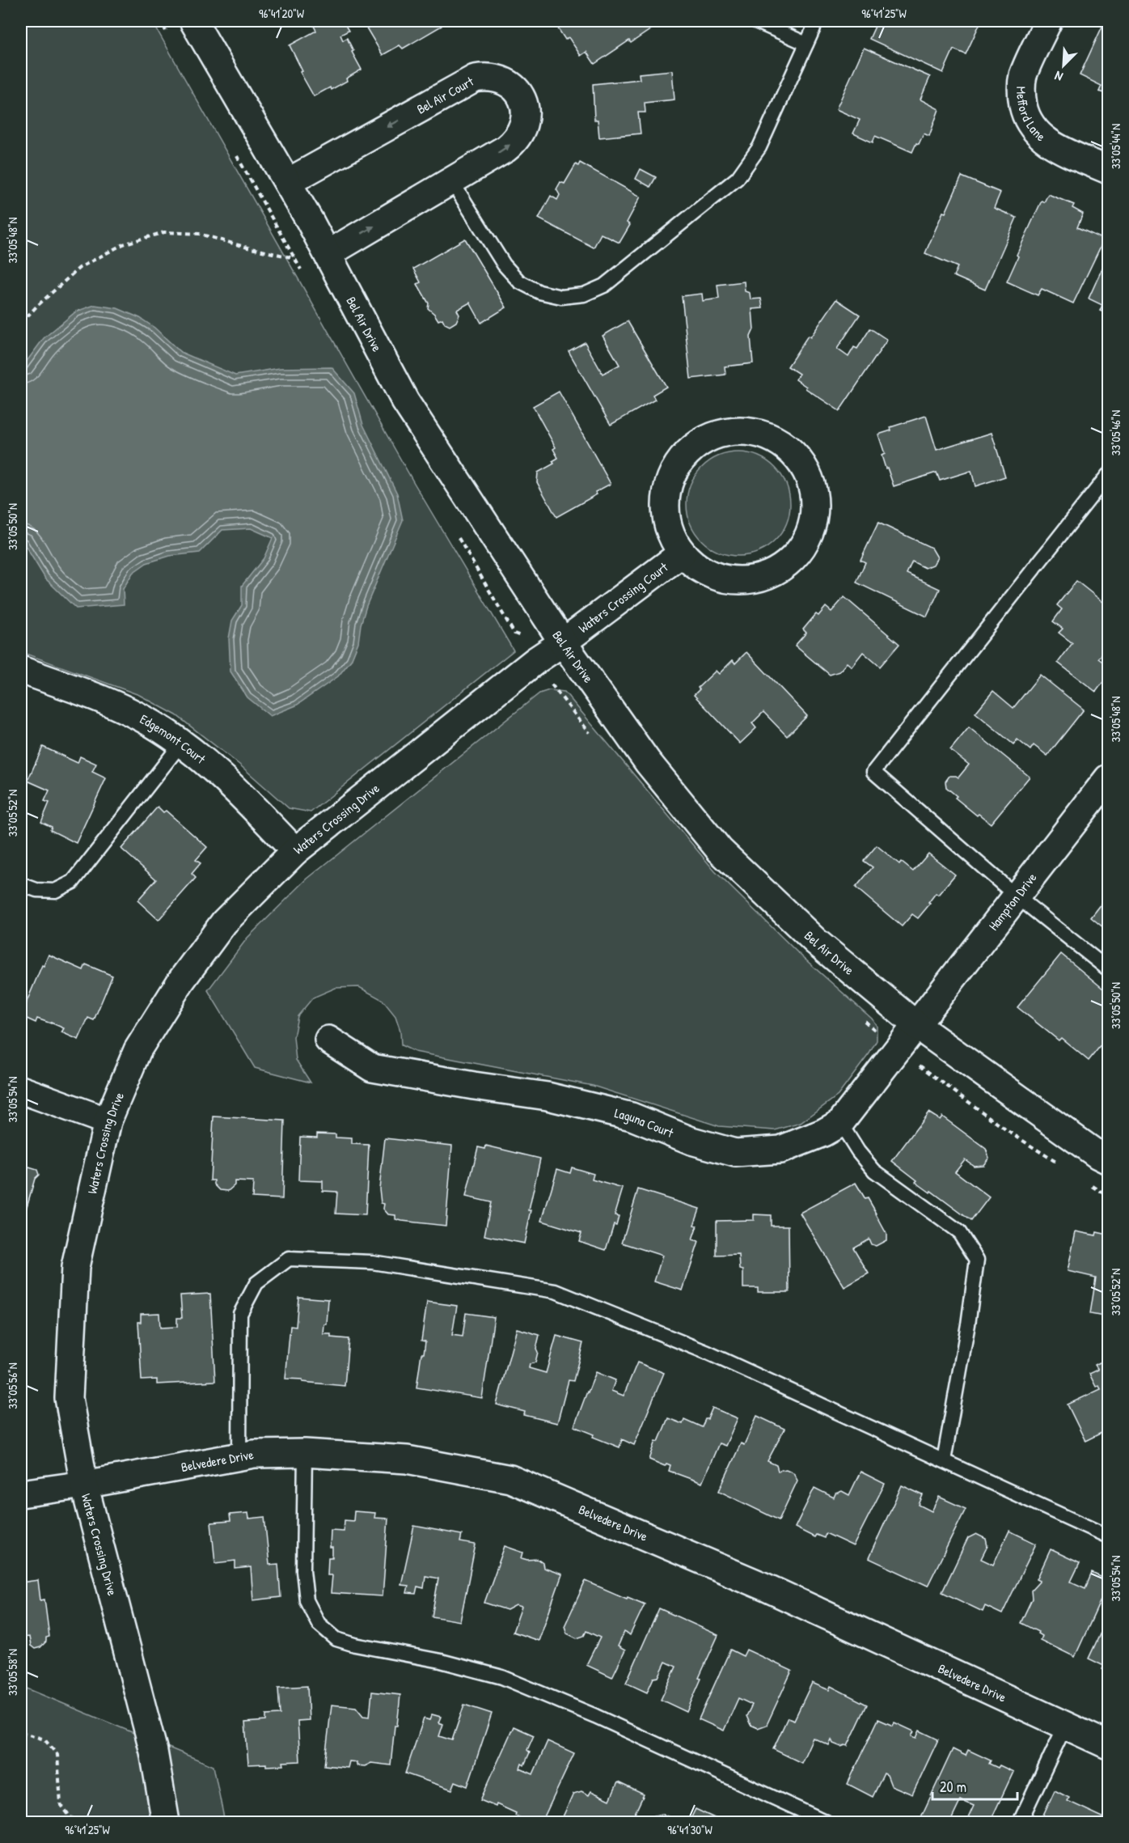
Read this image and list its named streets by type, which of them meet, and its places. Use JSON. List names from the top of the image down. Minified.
{"streets":{"street":["Bel Air Court","Mefford Lane","Bel Air Drive","Waters Crossing Court","Edgemont Court","Waters Crossing Drive","Hampton Drive","Laguna Court","Belvedere Drive"]},"crossings":[["Bel Air Court","Bel Air Drive"],["Bel Air Drive","Waters Crossing Court"],["Bel Air Drive","Waters Crossing Drive"],["Bel Air Drive","Hampton Drive"],["Bel Air Drive","Laguna Court"],["Waters Crossing Court","Waters Crossing Drive"],["Edgemont Court","Waters Crossing Drive"],["Waters Crossing Drive","Belvedere Drive"],["Hampton Drive","Laguna Court"]],"scale_bar":"20 m","north":"bottom left","coordinates":["96°41'20\"W","96°41'25\"W","33°05'44\"N","33°05'48\"N","33°05'46\"N","33°05'50\"N","33°05'52\"N","33°05'54\"N","33°05'56\"N","33°05'58\"N","96°41'30\"W"]}
